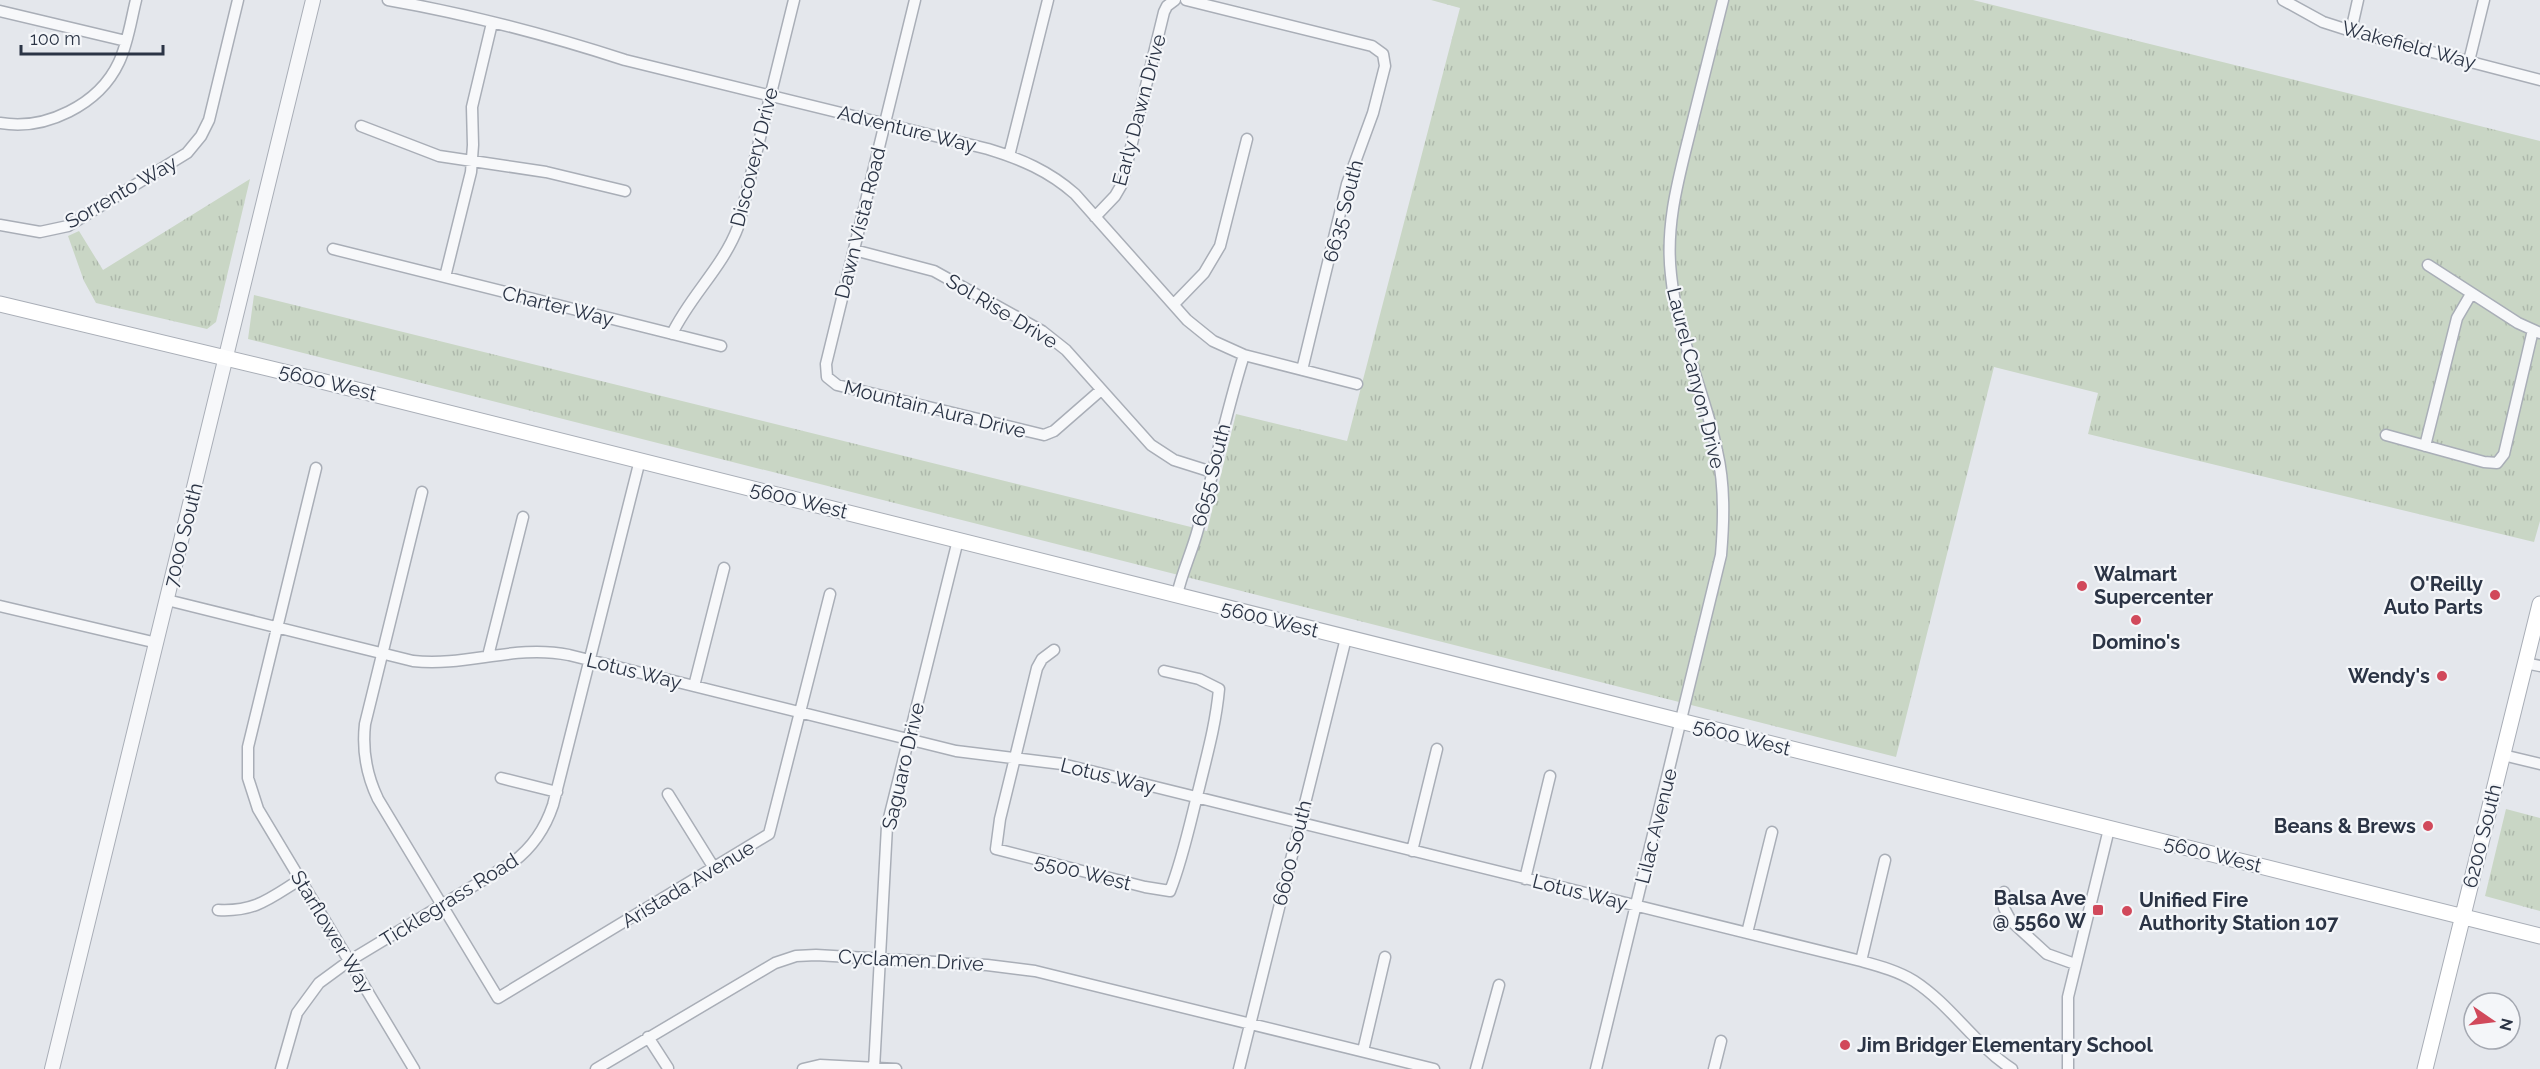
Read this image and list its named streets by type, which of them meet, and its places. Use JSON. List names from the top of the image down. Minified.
{"streets":{"main road":["5600 West","6200 South"],"street":["Wakefield Way","Early Dawn Drive","Adventure Way","Discovery Drive","Sorrento Way","6635 South","Dawn Vista Road","Charter Way","Sol Rise Drive","Laurel Canyon Drive","Mountain Aura Drive","6655 South","7000 South","Lotus Way","Saguaro Drive","Lilac Avenue","6600 South","5500 West","Aristada Avenue","Ticklegrass Road","Starflower Way","Cyclamen Drive"]},"crossings":[["Early Dawn Drive","Adventure Way"],["Adventure Way","Discovery Drive"],["Adventure Way","6635 South"],["Adventure Way","Dawn Vista Road"],["Adventure Way","6655 South"],["Discovery Drive","Charter Way"],["Dawn Vista Road","Sol Rise Drive"],["Dawn Vista Road","Mountain Aura Drive"],["Sol Rise Drive","Mountain Aura Drive"],["Sol Rise Drive","6655 South"],["Laurel Canyon Drive","5600 West"],["Laurel Canyon Drive","Lilac Avenue"],["5600 West","6655 South"],["5600 West","7000 South"],["5600 West","Saguaro Drive"],["5600 West","Lilac Avenue"],["5600 West","6200 South"],["5600 West","6600 South"],["5600 West","Ticklegrass Road"],["7000 South","Lotus Way"],["Lotus Way","Saguaro Drive"],["Lotus Way","Lilac Avenue"],["Lotus Way","6600 South"],["Lotus Way","5500 West"],["Lotus Way","Aristada Avenue"],["Lotus Way","Ticklegrass Road"],["Lotus Way","Starflower Way"],["Saguaro Drive","Cyclamen Drive"],["6600 South","Cyclamen Drive"],["Aristada Avenue","Ticklegrass Road"],["Ticklegrass Road","Starflower Way"]],"places":{"other":["Walmart Supercenter","O'Reilly Auto Parts","Domino's","Wendy's","Beans & Brews","Unified Fire Authority Station 107","Jim Bridger Elementary School"],"transit":["Balsa Ave @ 5560 W"]},"scale_bar":"100 m","north":"right"}
